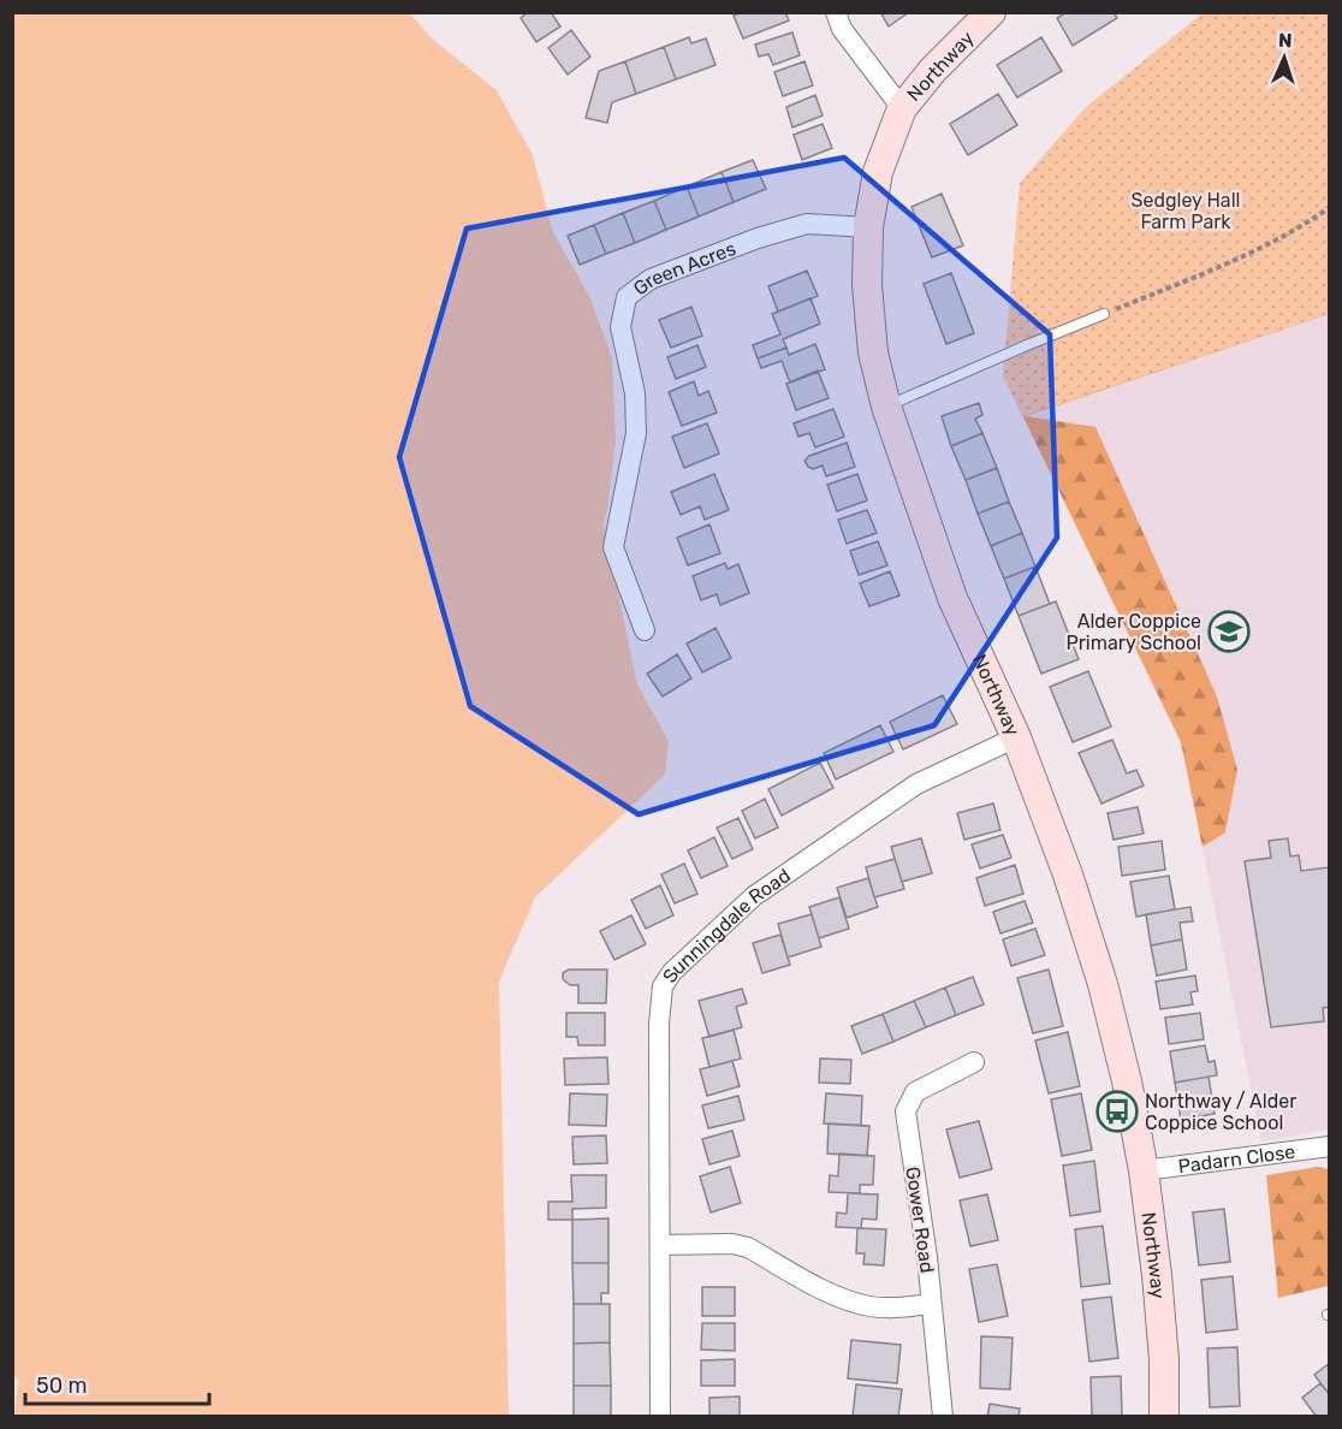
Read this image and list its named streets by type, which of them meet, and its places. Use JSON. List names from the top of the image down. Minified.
{"streets":{"street":["Northway","Green Acres","Sunningdale Road","Padarn Close","Gower Road"]},"crossings":[["Northway","Green Acres"],["Northway","Sunningdale Road"],["Northway","Padarn Close"]],"parks":["Sedgley Hall Farm Park"],"places":{"school or university":["Alder Coppice Primary School"],"bus stop":["Northway / Alder Coppice School"]},"scale_bar":"50 m","north":"top"}
